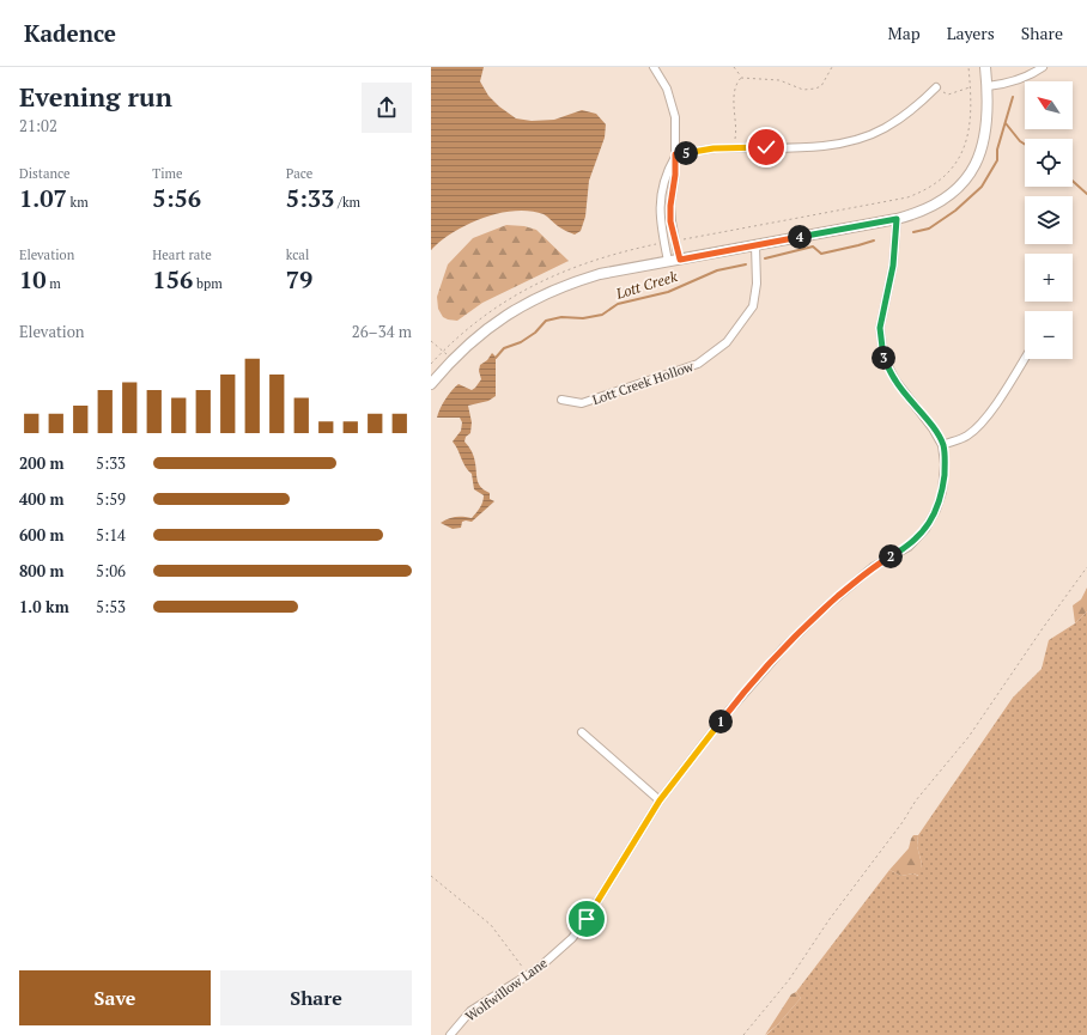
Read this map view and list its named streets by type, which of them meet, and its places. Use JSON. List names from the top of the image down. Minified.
{"streets":{"street":["Lott Creek Hollow","Wolfwillow Lane"]},"water":["Lott Creek"],"north":"top left","page":{"header":"Kadence","nav":["Map","Layers","Share"],"heading":["Evening run","21:02"],"map_buttons":["+","−"],"pins":["5","4","3","2","1"],"stats":[["Distance","1.07 km"],["Time","5:56"],["Pace","5:33 /km"],["Elevation","10 m"],["Heart rate","156 bpm"],["kcal","79"]],"chart":["Elevation","26–34 m"],"list":[{"name":"200 m","note":"5:33"},{"name":"400 m","note":"5:59"},{"name":"600 m","note":"5:14"},{"name":"800 m","note":"5:06"},{"name":"1.0 km","note":"5:53"}],"buttons":["Save","Share"]}}
